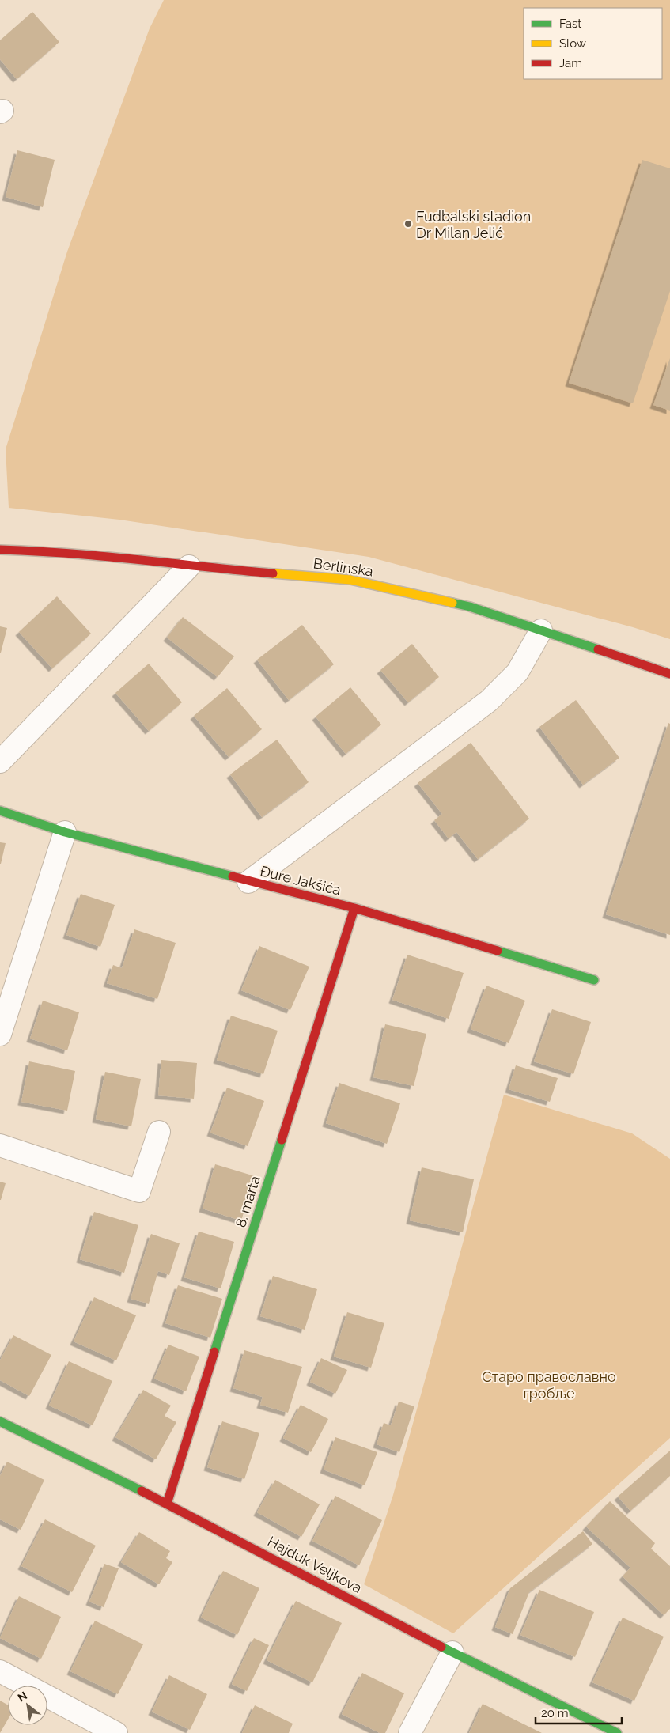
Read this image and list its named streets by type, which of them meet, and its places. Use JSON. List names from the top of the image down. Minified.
{"streets":{"street":["Berlinska","Đure Jakšića","8. marta","Hajduk Veljkova"]},"crossings":[["Đure Jakšića","8. marta"],["8. marta","Hajduk Veljkova"]],"parks":["Старо православно гробље"],"places":["Fudbalski stadion Dr Milan Jelić"],"legend":["Fast","Slow","Jam"],"scale_bar":"20 m","north":"top left"}
